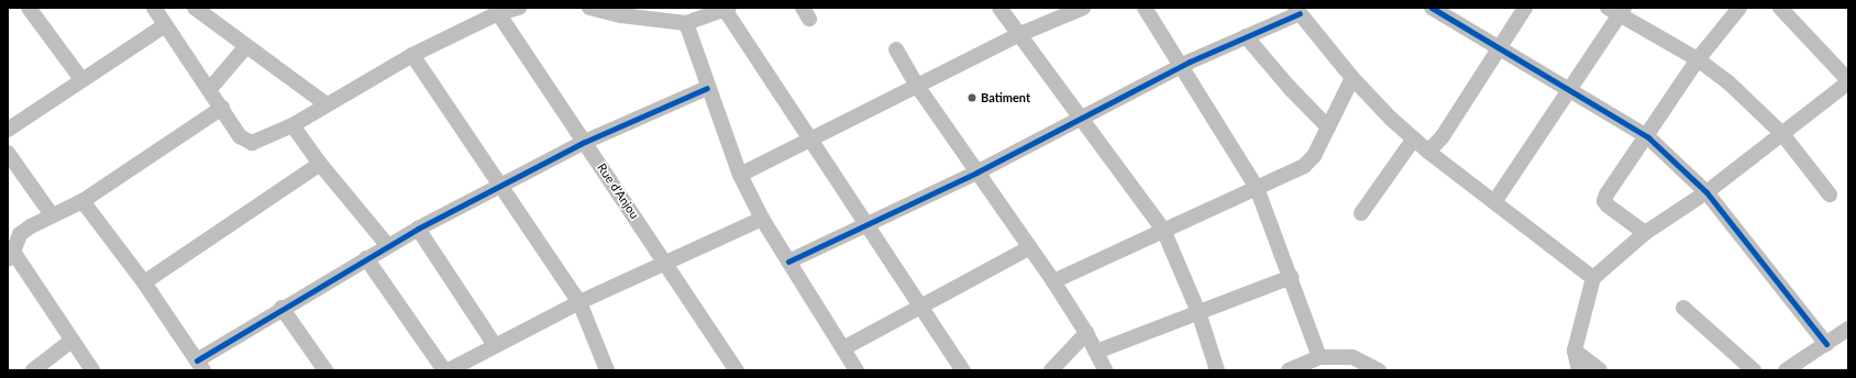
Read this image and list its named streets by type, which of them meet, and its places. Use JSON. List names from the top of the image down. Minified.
{"streets":{"street":["Rue d’Anjou"]},"places":["Batiment"]}
